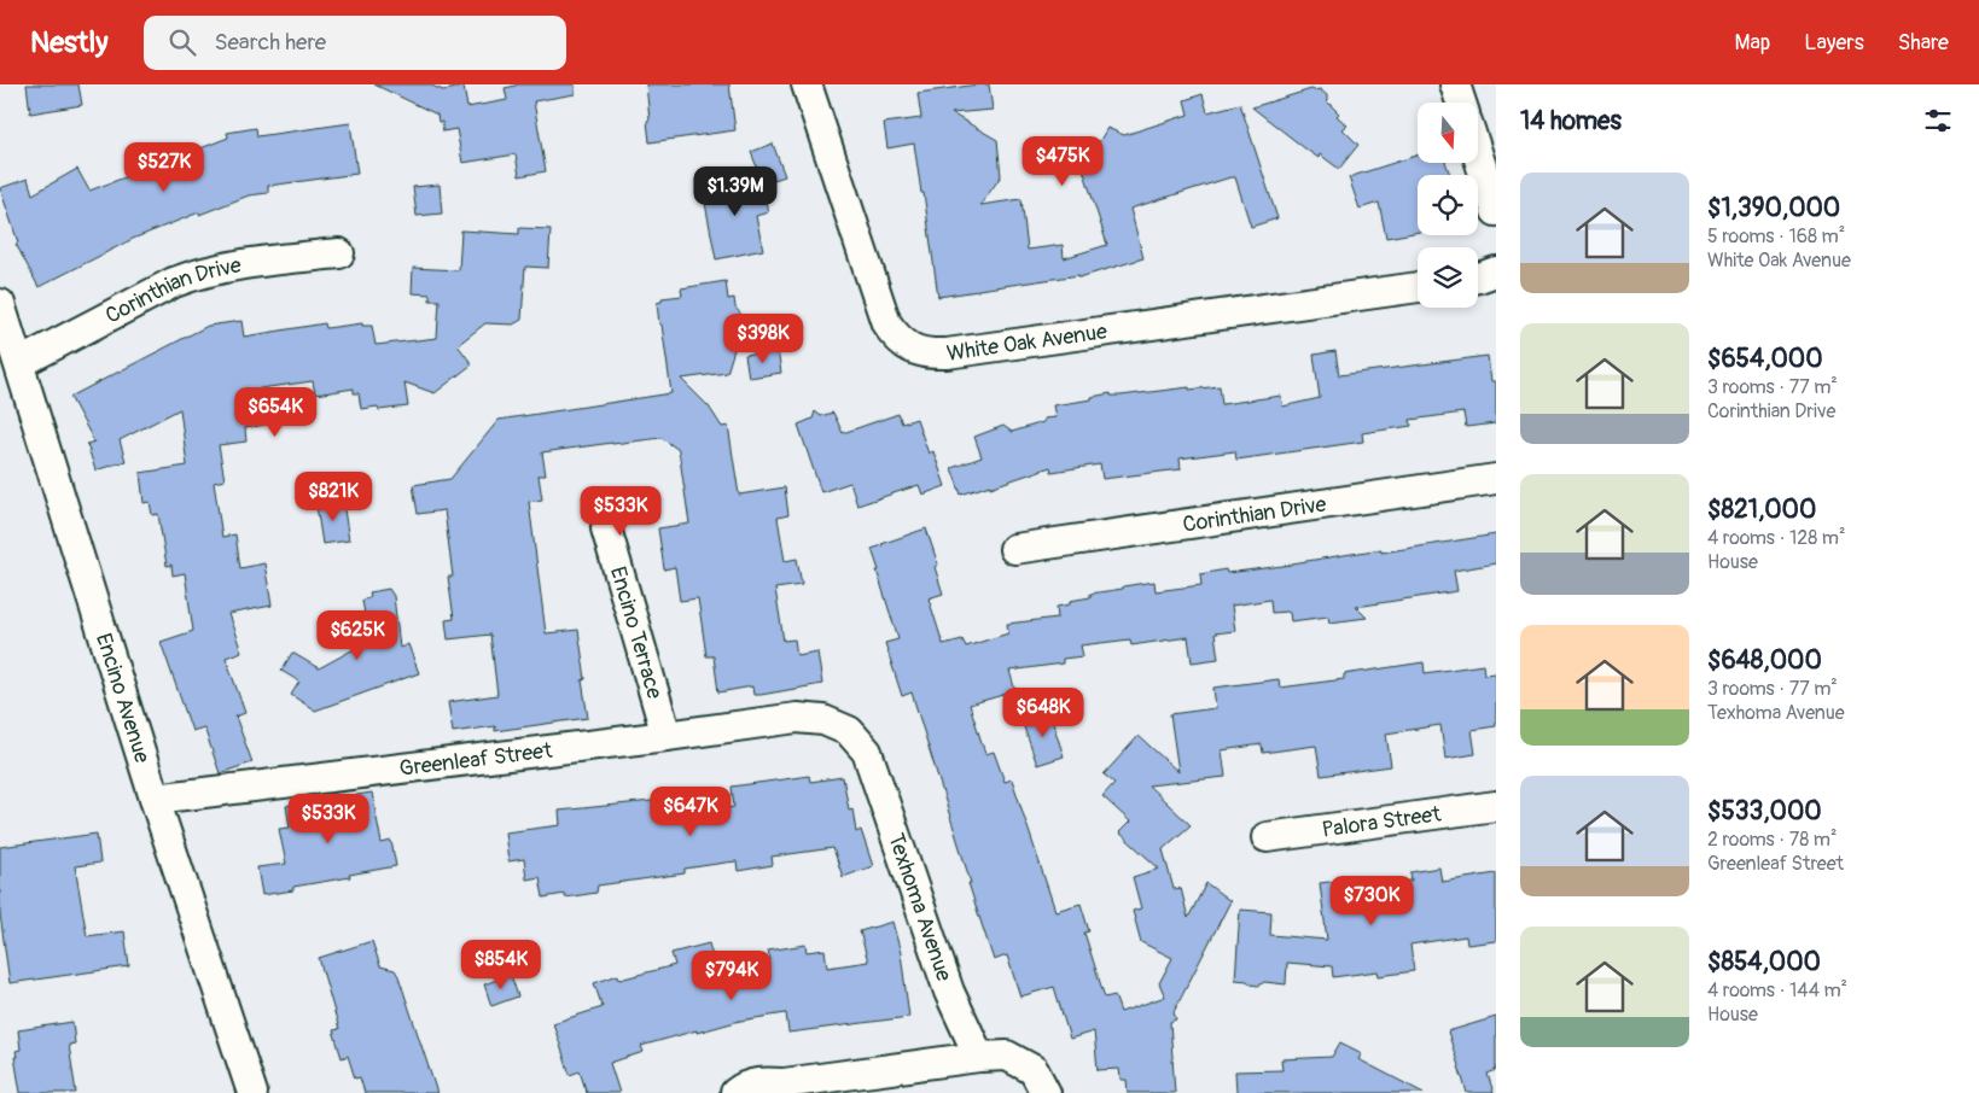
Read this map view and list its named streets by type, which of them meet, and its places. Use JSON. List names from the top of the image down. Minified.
{"streets":{"street":["Corinthian Drive","White Oak Avenue","Encino Terrace","Encino Avenue","Greenleaf Street","Palora Street","Texhoma Avenue"]},"crossings":[["Corinthian Drive","Encino Avenue"],["Encino Terrace","Greenleaf Street"],["Encino Avenue","Greenleaf Street"],["Greenleaf Street","Texhoma Avenue"]],"north":"bottom","page":{"header":"Nestly","search":"Search here","nav":["Map","Layers","Share"],"heading":"14 homes","price":["$475K","$527K","$1.39M","$398K","$654K","$821K","$533K","$625K","$648K","$647K","$533K","$730K","$854K","$794K"],"list":[{"name":"$1,390,000","note":"5 rooms · 168 m² · White Oak Avenue"},{"name":"$654,000","note":"3 rooms · 77 m² · Corinthian Drive"},{"name":"$821,000","note":"4 rooms · 128 m² · House"},{"name":"$648,000","note":"3 rooms · 77 m² · Texhoma Avenue"},{"name":"$533,000","note":"2 rooms · 78 m² · Greenleaf Street"},{"name":"$854,000","note":"4 rooms · 144 m² · House"}]}}
